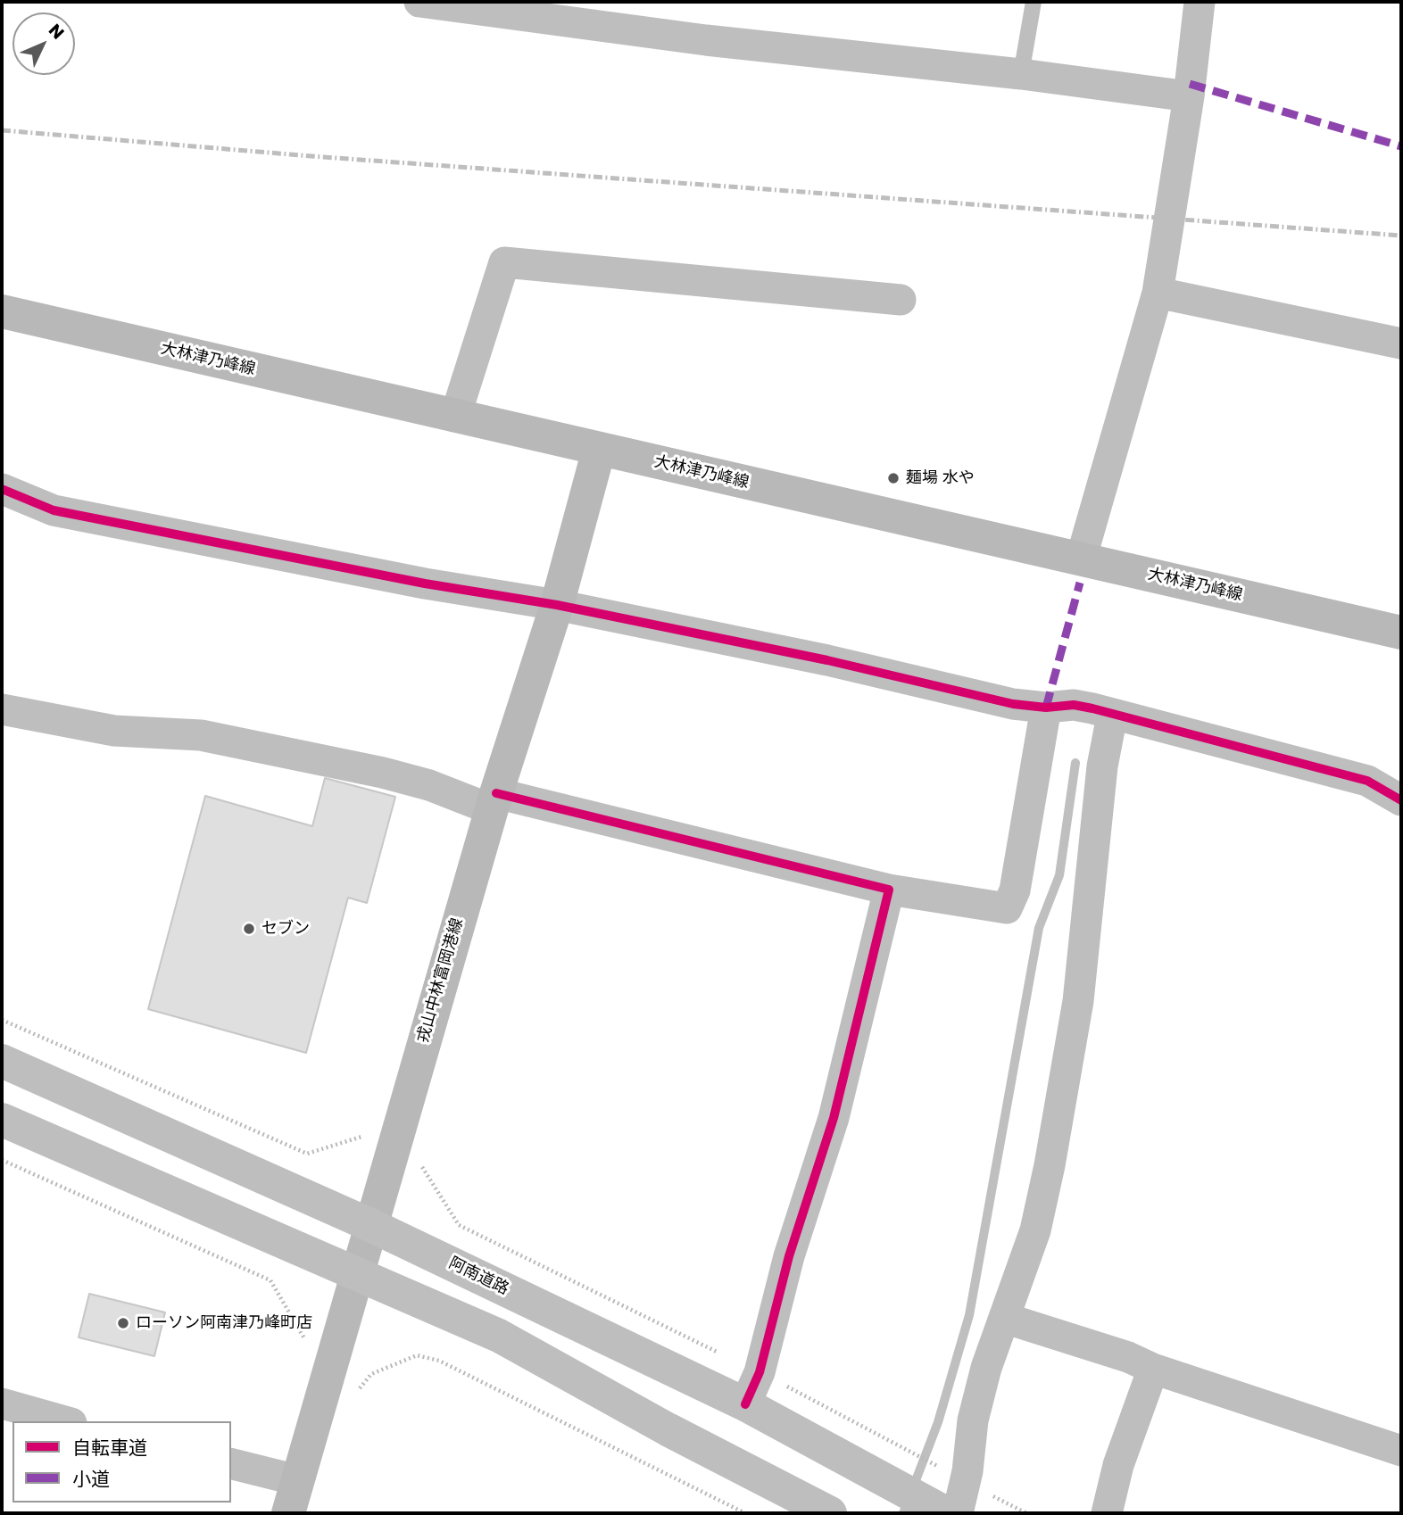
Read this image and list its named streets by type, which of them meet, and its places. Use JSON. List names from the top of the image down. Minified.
{"streets":{"highway":["阿南道路"],"main road":["大林津乃峰線","戎山中林富岡港線"]},"crossings":[["大林津乃峰線","戎山中林富岡港線"],["戎山中林富岡港線","阿南道路"]],"places":["麺場 水や","セブン","ローソン阿南津乃峰町店"],"legend":["自転車道","小道"],"north":"top right"}
